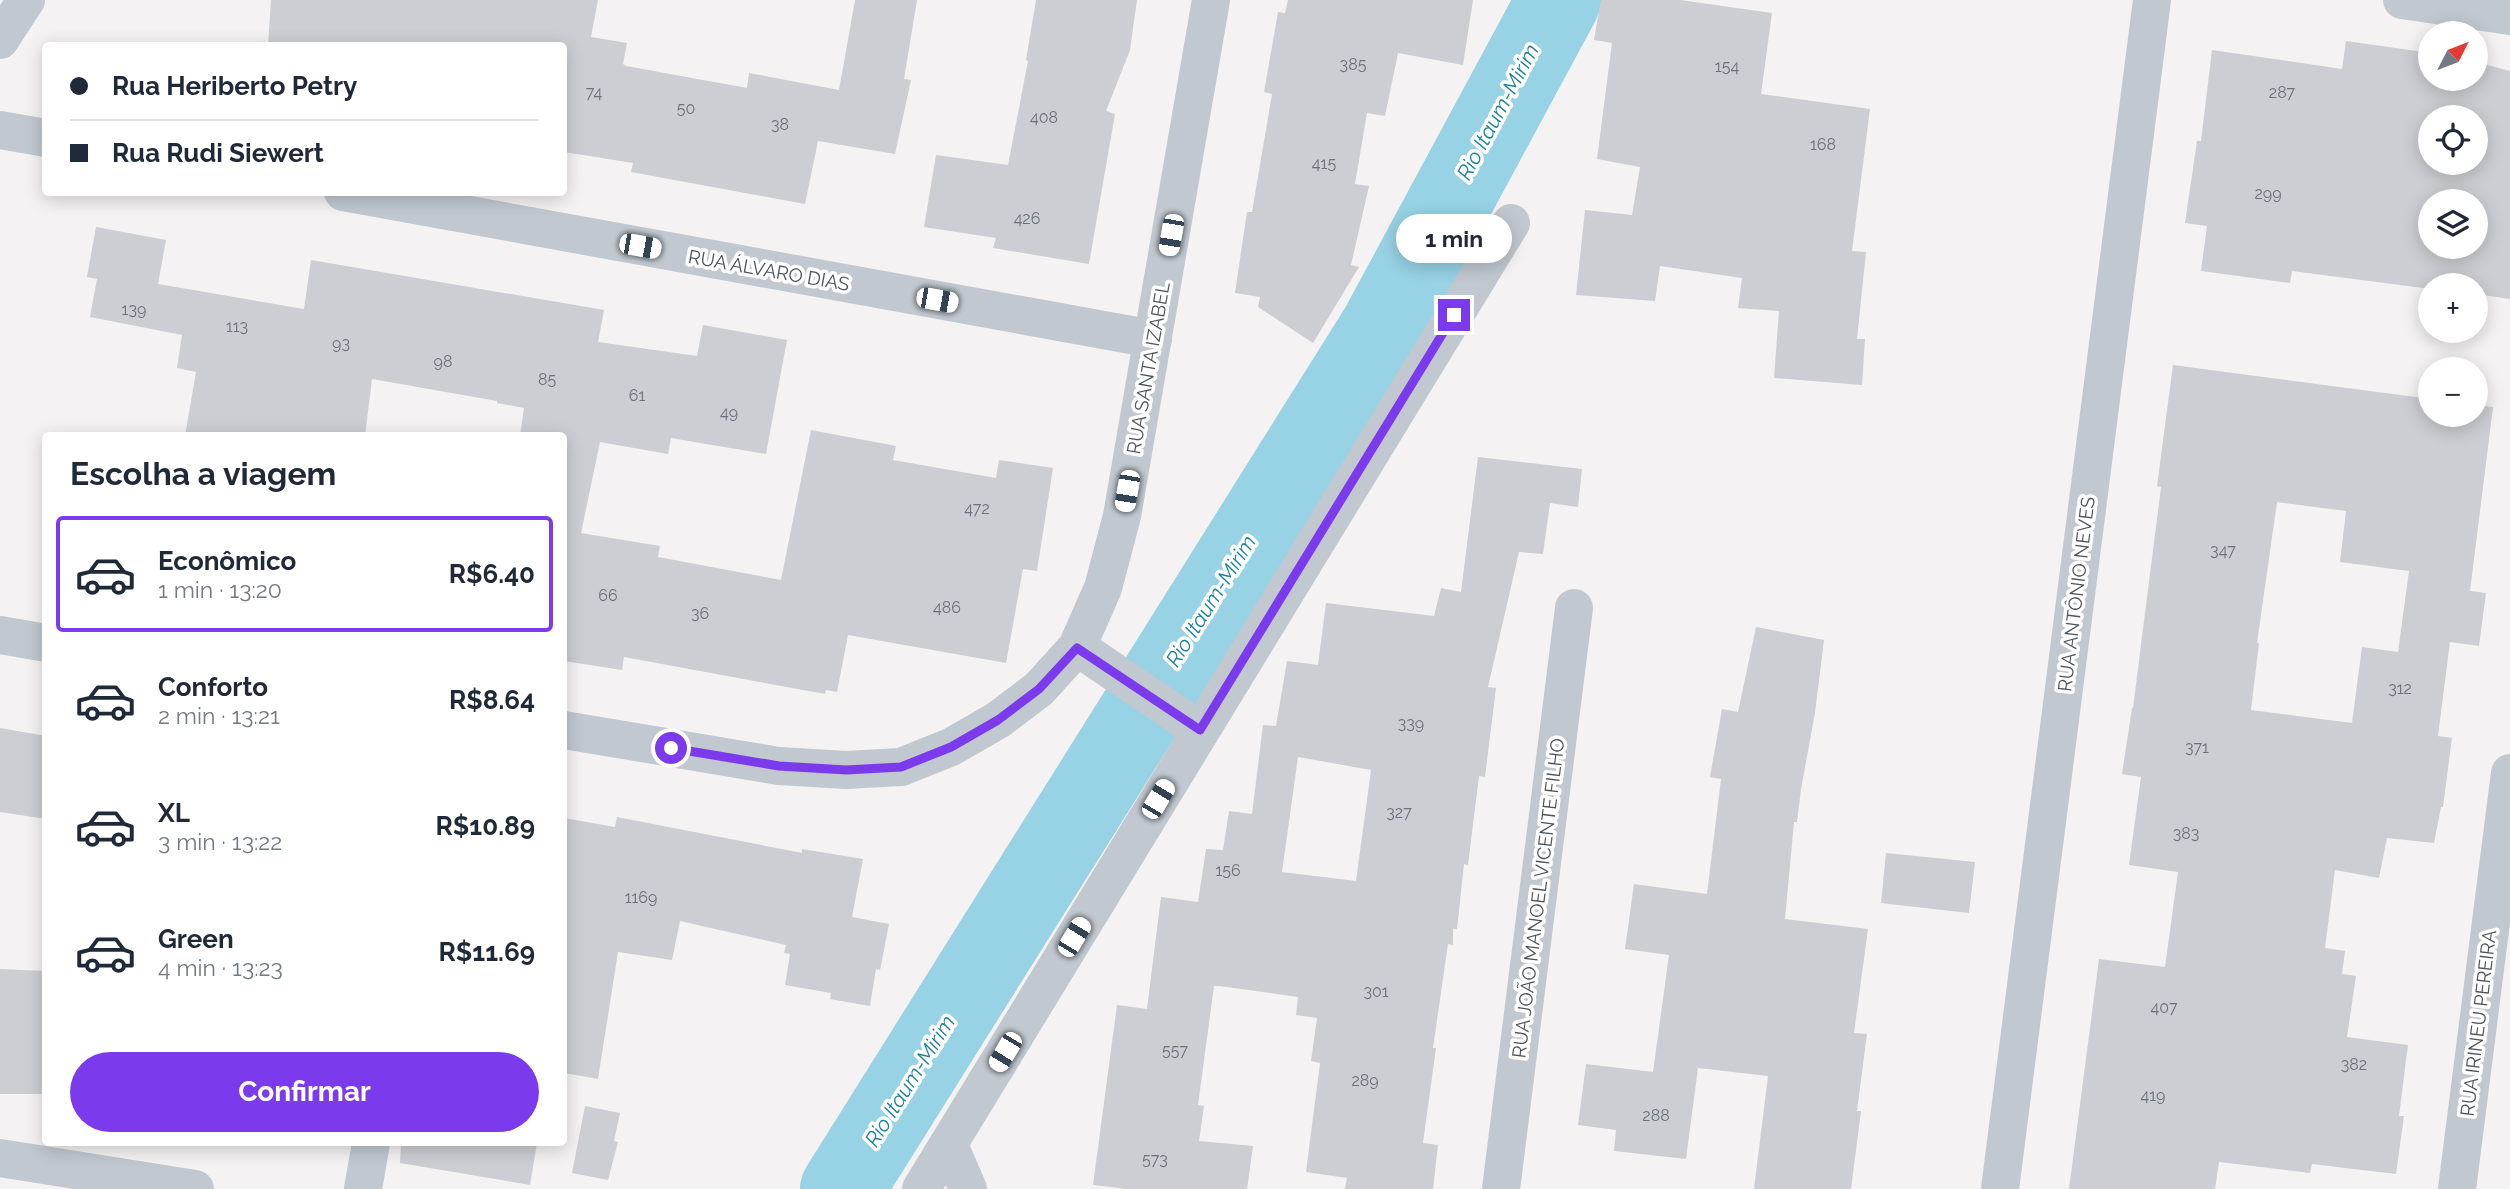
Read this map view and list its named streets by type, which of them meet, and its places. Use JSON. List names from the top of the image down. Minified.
{"streets":{"street":["RUA ÁLVARO DIAS","RUA SANTA IZABEL","RUA ANTÔNIO NEVES","RUA JOÃO MANOEL VICENTE FILHO","RUA IRINEU PEREIRA"]},"crossings":[["RUA ÁLVARO DIAS","RUA SANTA IZABEL"]],"water":["Rio Itaum-Mirim"],"house_numbers":["385","154","74","287","50","408","38","168","415","299","426","139","113","93","98","85","61","49","472","347","66","486","36","312","339","371","327","383","156","1169","301","407","557","382","289","419","288","573"],"north":"top right","page":{"map_buttons":["+","−"],"banner":["Rua Heriberto Petry","Rua Rudi Siewert"],"bubble":"1 min","heading":"Escolha a viagem","list":[{"name":"Econômico","note":"1 min · 13:20","value":"R$6.40"},{"name":"Conforto","note":"2 min · 13:21","value":"R$8.64"},{"name":"XL","note":"3 min · 13:22","value":"R$10.89"},{"name":"Green","note":"4 min · 13:23","value":"R$11.69"}],"buttons":"Confirmar"}}
